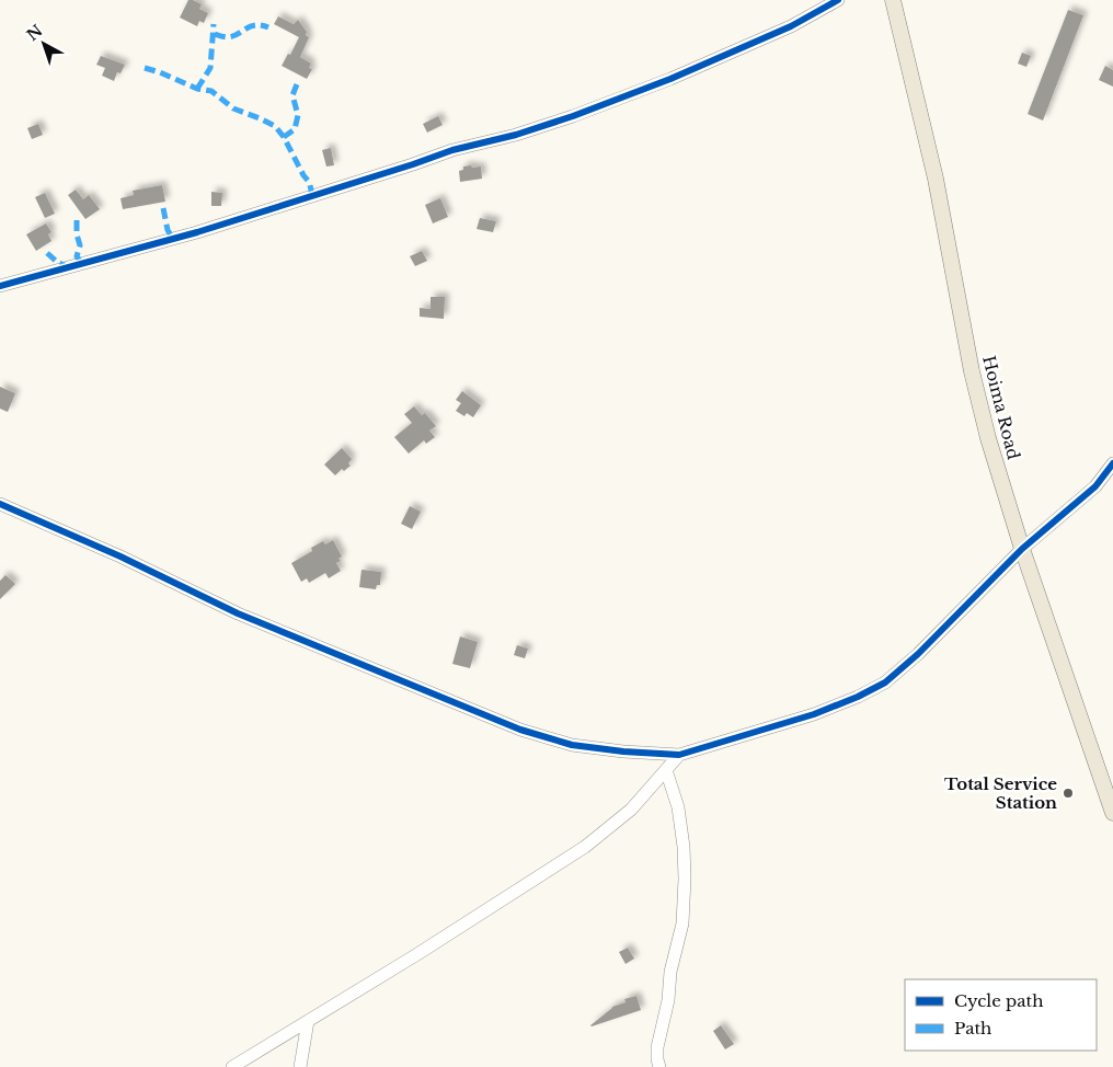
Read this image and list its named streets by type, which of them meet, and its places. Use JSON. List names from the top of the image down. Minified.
{"streets":{"main road":["Hoima Road"]},"places":["Total Service Station"],"legend":["Cycle path","Path"],"north":"top left"}
